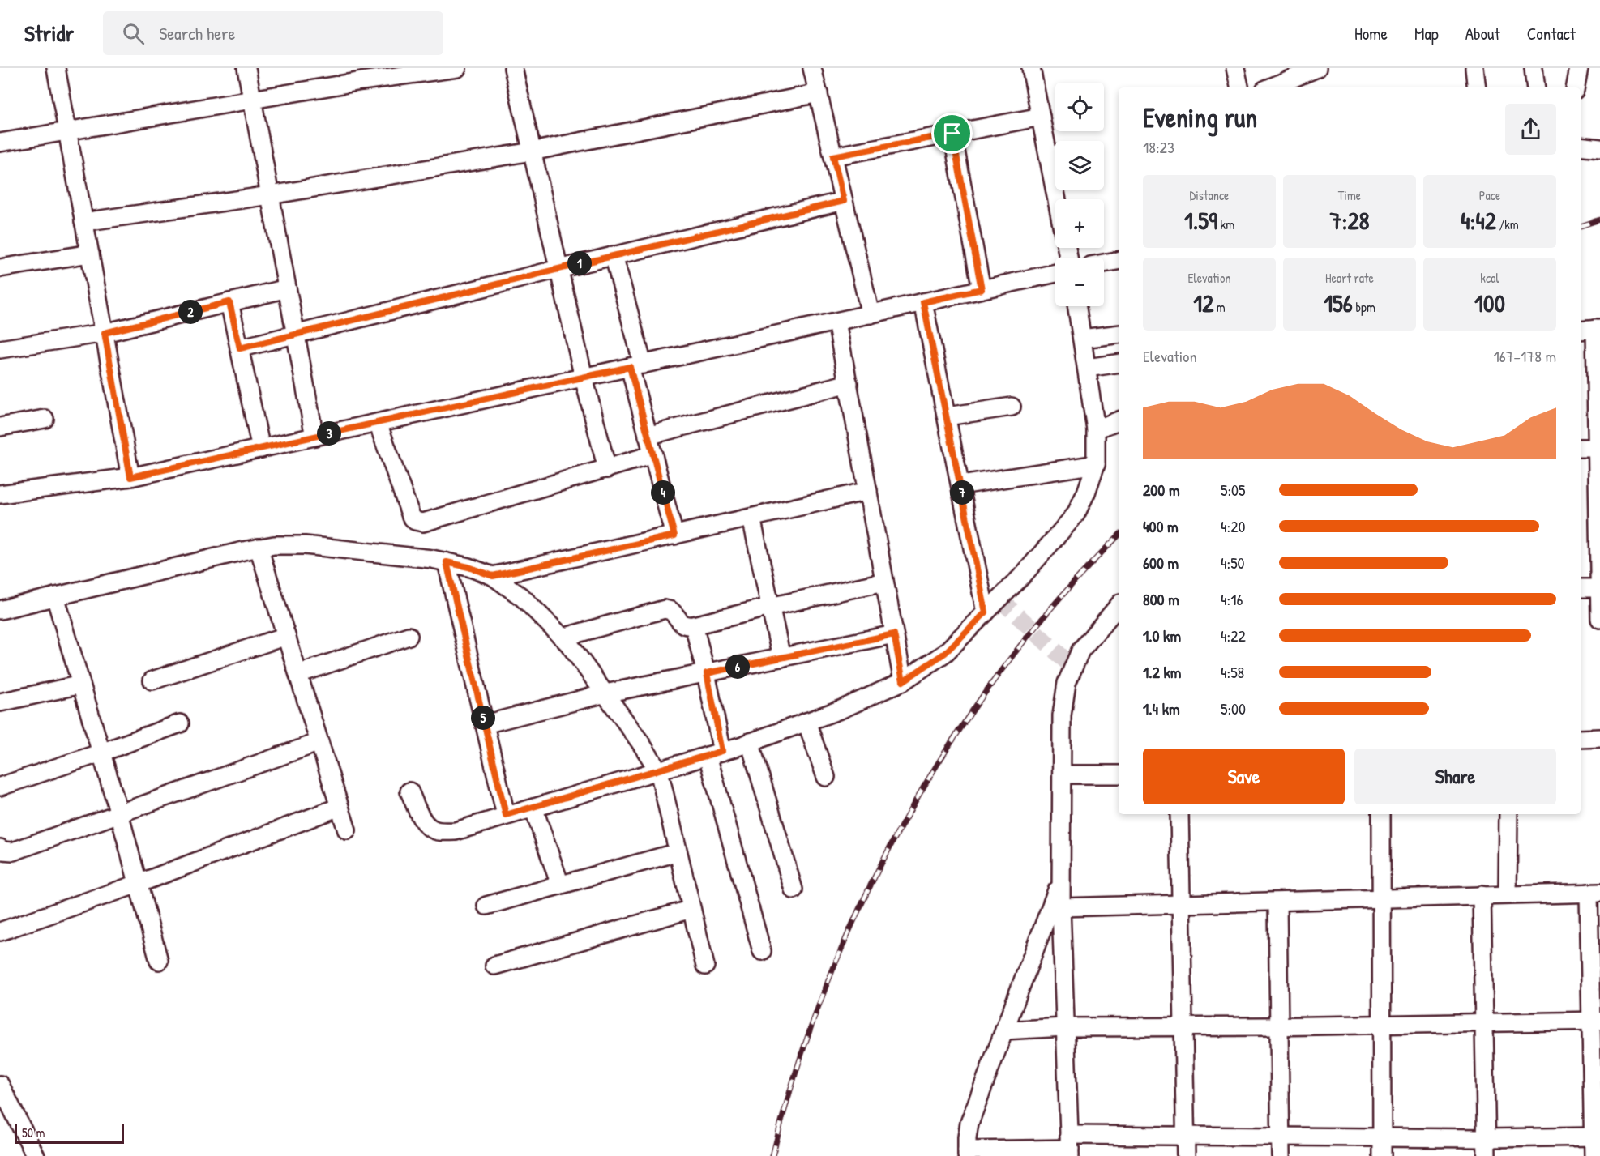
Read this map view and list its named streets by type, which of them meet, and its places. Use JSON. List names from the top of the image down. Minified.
{"scale_bar":"50 m","page":{"header":"Stridr","search":"Search here","nav":["Home","Map","About","Contact"],"map_buttons":["+","−"],"heading":["Evening run","18:23"],"stats":[["Distance","1.59 km"],["Time","7:28"],["Pace","4:42 /km"],["Elevation","12 m"],["Heart rate","156 bpm"],["kcal","100"]],"pins":["1","2","3","4","7","6","5"],"chart":["Elevation","167–178 m"],"list":[{"name":"200 m","note":"5:05"},{"name":"400 m","note":"4:20"},{"name":"600 m","note":"4:50"},{"name":"800 m","note":"4:16"},{"name":"1.0 km","note":"4:22"},{"name":"1.2 km","note":"4:58"},{"name":"1.4 km","note":"5:00"}],"buttons":["Save","Share"],"scale":"50 m"}}
